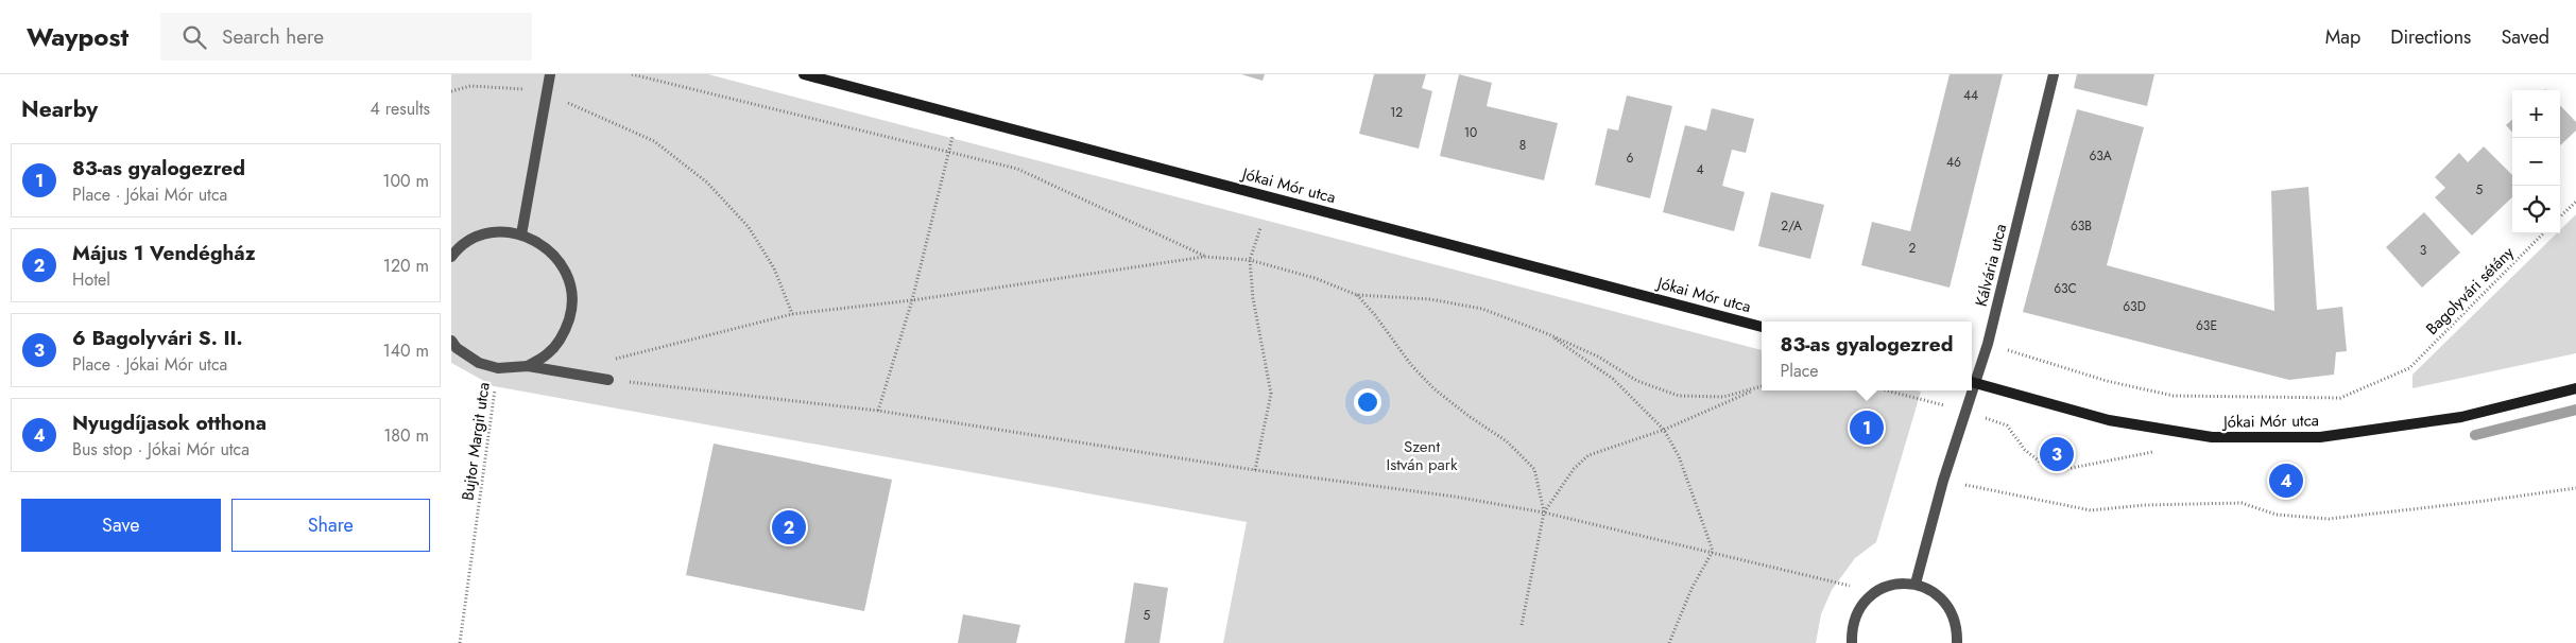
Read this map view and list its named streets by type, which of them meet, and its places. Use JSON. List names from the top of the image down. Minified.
{"streets":{"street":["Jókai Mór utca","Kálvária utca"],"path":["Bagolyvári sétány","Bujtor Margit utca"]},"crossings":[["Jókai Mór utca","Kálvária utca"],["Kálvária utca","Bagolyvári sétány"]],"parks":["Szent István park"],"house_numbers":["44","12","10","8","63A","6","46","4","5","2/A","63B","2","3","63C","63D","63E","5"],"page":{"header":"Waypost","search":"Search here","nav":["Map","Directions","Saved"],"heading":["Nearby","4 results"],"map_buttons":["+","−"],"list":[{"mark":"1","name":"83-as gyalogezred","note":"Place · Jókai Mór utca","value":"100 m"},{"mark":"2","name":"Május 1 Vendégház","note":"Hotel","value":"120 m"},{"mark":"3","name":"6 Bagolyvári S. II.","note":"Place · Jókai Mór utca","value":"140 m"},{"mark":"4","name":"Nyugdíjasok otthona","note":"Bus stop · Jókai Mór utca","value":"180 m"}],"popup":["83-as gyalogezred","Place"],"pins":["1","3","4","2"],"buttons":["Save","Share"]}}
